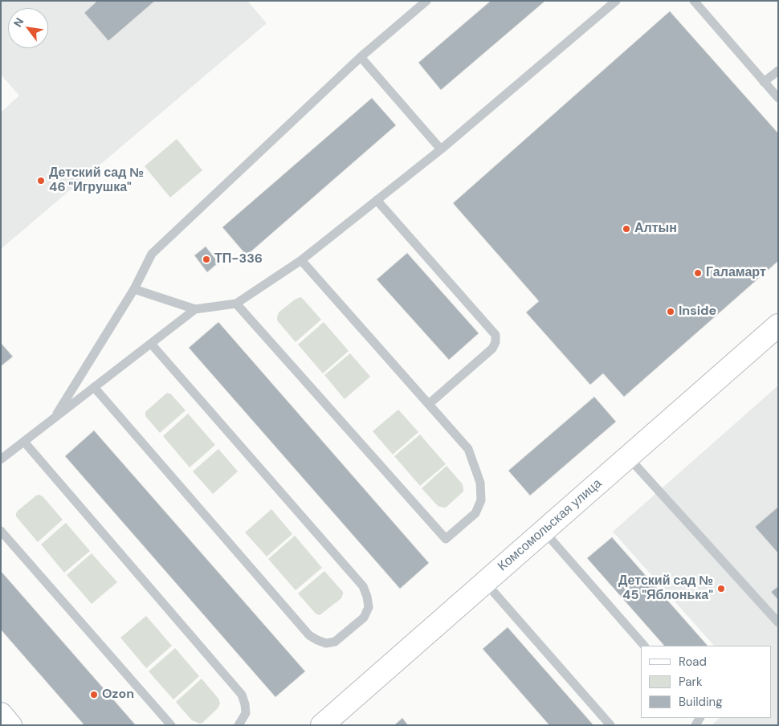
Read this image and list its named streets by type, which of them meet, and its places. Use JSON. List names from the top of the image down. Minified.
{"streets":{"main road":["Комсомольская улица"]},"places":["Детский сад № 46 \"Игрушка\"","Алтын","ТП-336","Галамарт","Inside","Детский сад № 45 \"Яблонька\"","Ozon"],"legend":["Road","Park","Building"],"north":"top left"}
